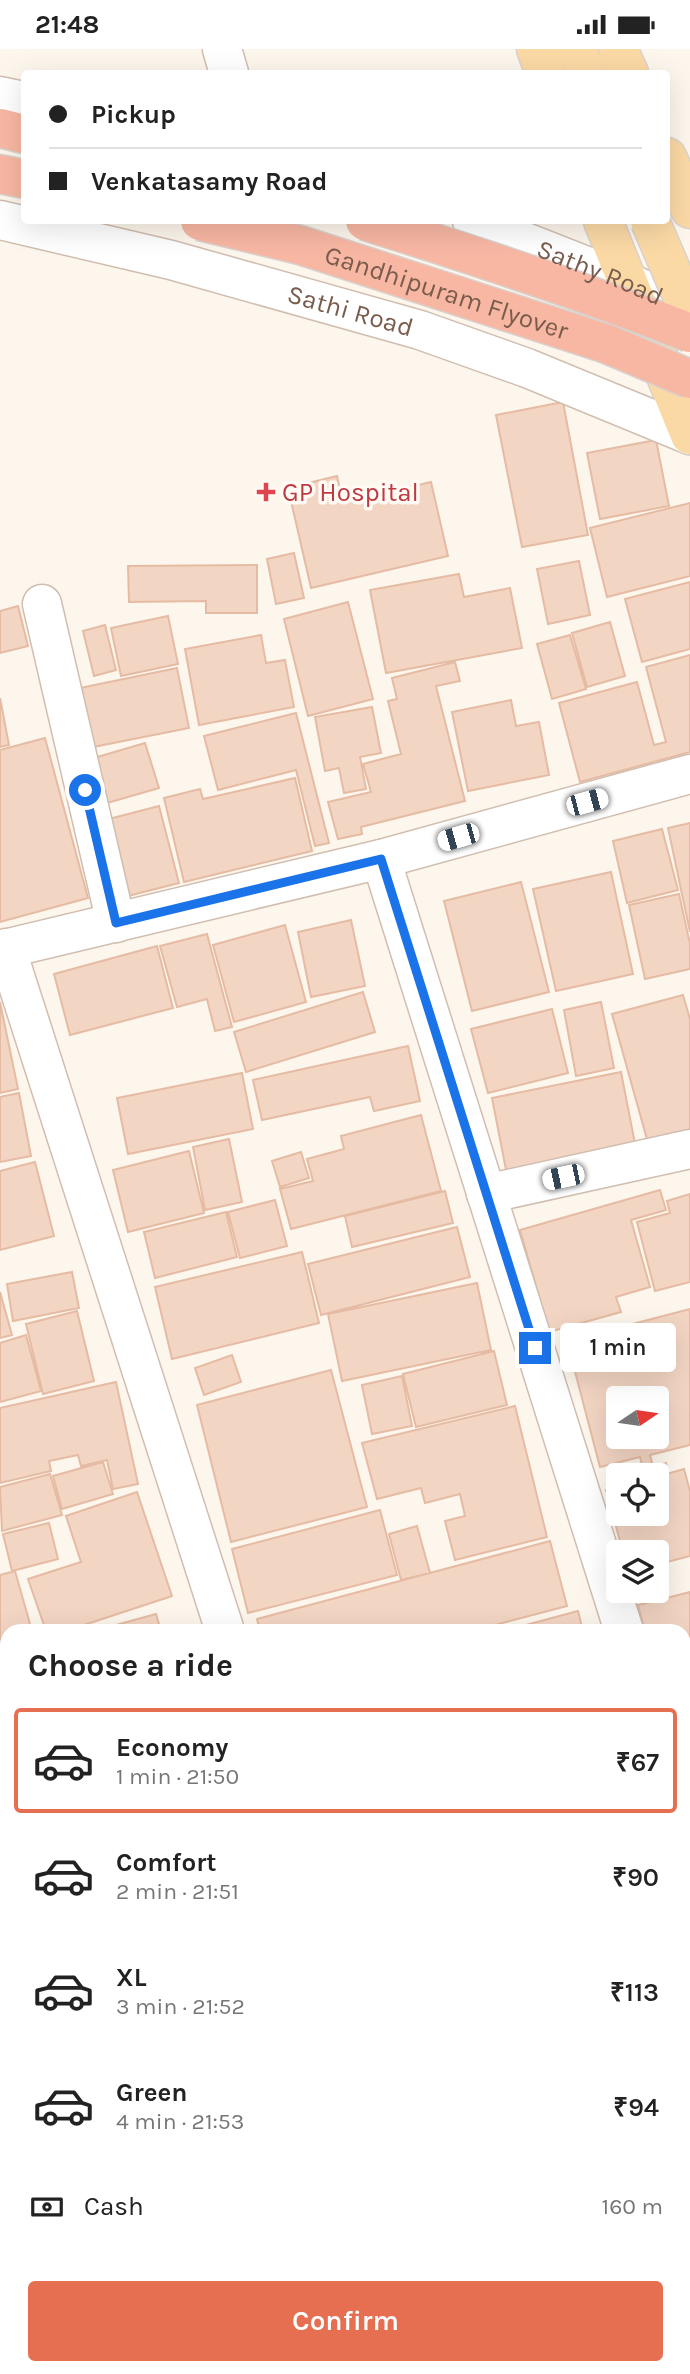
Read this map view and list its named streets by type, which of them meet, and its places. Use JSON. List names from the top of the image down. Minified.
{"streets":{"highway":["Gandhipuram Flyover"],"street":["Sathy Road","Sathi Road"]},"places":{"health":["GP Hospital"]},"north":"right","page":{"status":"21:48","banner":["Pickup","Venkatasamy Road"],"bubble":"1 min","heading":"Choose a ride","list":[{"name":"Economy","note":"1 min · 21:50","value":"₹67"},{"name":"Comfort","note":"2 min · 21:51","value":"₹90"},{"name":"XL","note":"3 min · 21:52","value":"₹113"},{"name":"Green","note":"4 min · 21:53","value":"₹94"}],"pay":["Cash","160 m"],"buttons":"Confirm"}}
